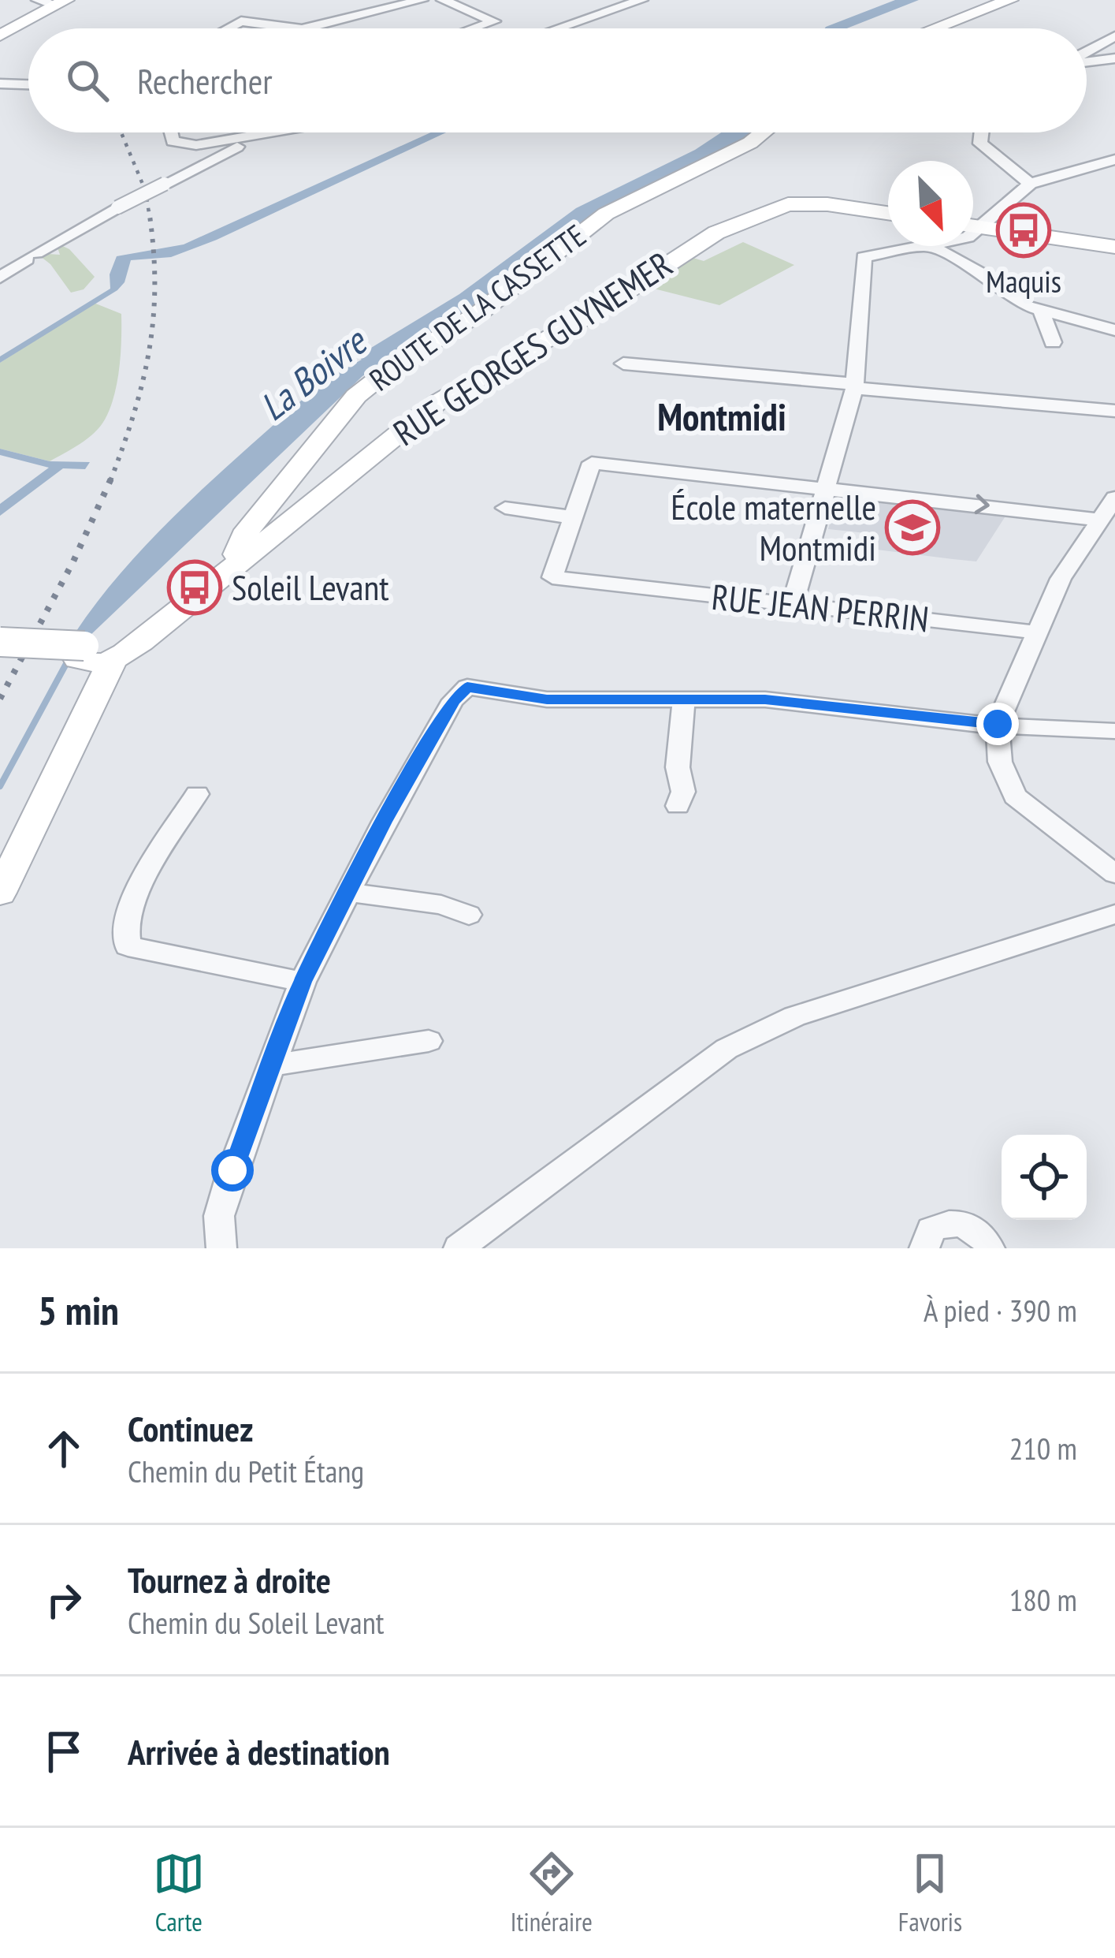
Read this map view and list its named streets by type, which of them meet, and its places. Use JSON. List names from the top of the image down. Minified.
{"streets":{"street":["ROUTE DE LA CASSETTE","RUE GEORGES GUYNEMER","RUE JEAN PERRIN"]},"crossings":[["ROUTE DE LA CASSETTE","RUE GEORGES GUYNEMER"]],"districts":["Montmidi"],"water":["La Boivre"],"places":{"bus stop":["Maquis","Soleil Levant"],"school or university":["École maternelle Montmidi"]},"north":"bottom right","page":{"search":"Rechercher","heading":["5 min","À pied · 390 m"],"list":[["Continuez","Chemin du Petit Étang","210 m"],["Tournez à droite","Chemin du Soleil Levant","180 m"],"Arrivée à destination"],"nav":["Carte","Itinéraire","Favoris"]}}
